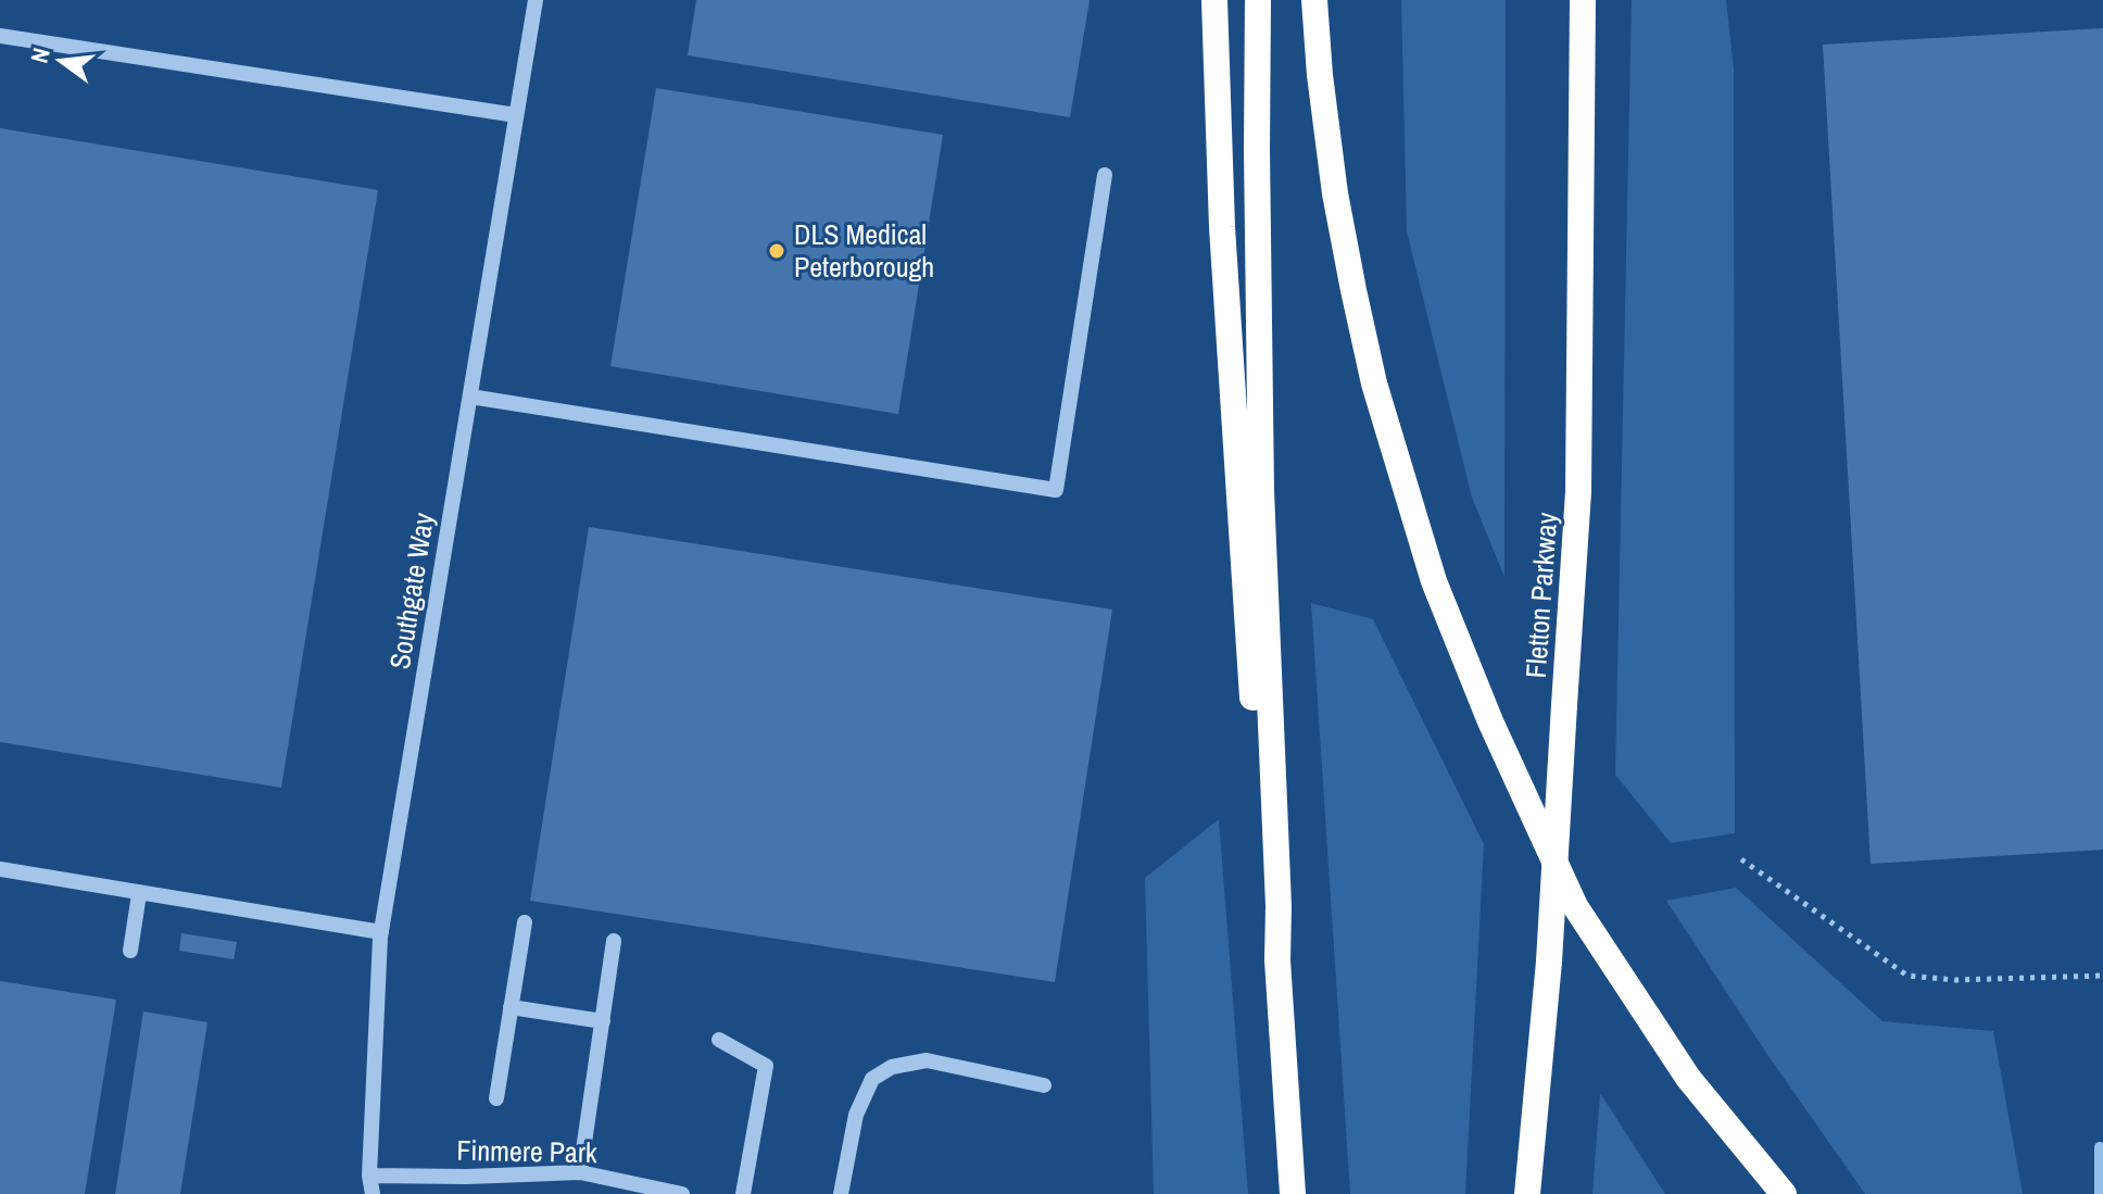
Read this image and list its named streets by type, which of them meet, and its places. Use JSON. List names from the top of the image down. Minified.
{"streets":{"highway":["Fletton Parkway"],"street":["Southgate Way","Finmere Park"]},"crossings":[["Southgate Way","Finmere Park"]],"places":["DLS Medical Peterborough"],"north":"left"}
